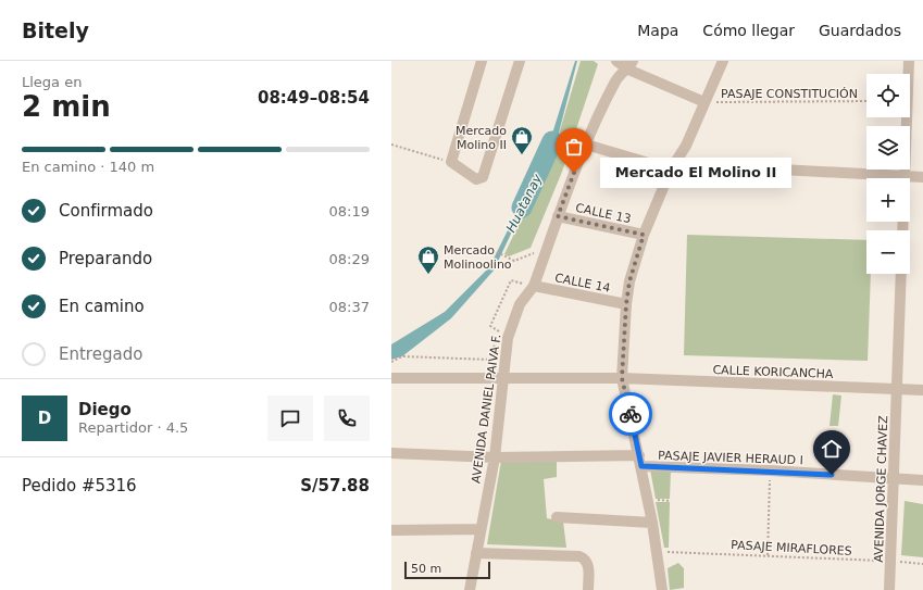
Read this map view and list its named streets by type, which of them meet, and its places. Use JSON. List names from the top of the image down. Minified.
{"streets":{"street":["CALLE 13","CALLE 14","CALLE KORICANCHA","AVENIDA DANIEL PAIVA F.","PASAJE JAVIER HERAUD I","AVENIDA JORGE CHAVEZ"],"path":["PASAJE CONSTITUCIÓN","PASAJE MIRAFLORES"]},"crossings":[["CALLE 13","AVENIDA DANIEL PAIVA F."],["CALLE 14","AVENIDA DANIEL PAIVA F."],["CALLE KORICANCHA","AVENIDA DANIEL PAIVA F."],["CALLE KORICANCHA","AVENIDA JORGE CHAVEZ"],["PASAJE JAVIER HERAUD I","AVENIDA JORGE CHAVEZ"],["AVENIDA JORGE CHAVEZ","PASAJE MIRAFLORES"]],"water":["Huatanay"],"places":{"shop":["Mercado Molino II","Mercado Molinoolino"],"other":["Mercado El Molino II"]},"scale_bar":"50 m","page":{"header":"Bitely","nav":["Mapa","Cómo llegar","Guardados"],"heading":["2 min","Llega en","08:49–08:54"],"panel":["Diego","Repartidor · 4.5","Pedido #5316","S/57.88"],"map_buttons":["+","−"],"bar":"En camino · 140 m","bubble":"Mercado El Molino II","list":[["Confirmado","08:19"],["Preparando","08:29"],["En camino","08:37"],"Entregado"],"round":"D","scale":"50 m"}}
